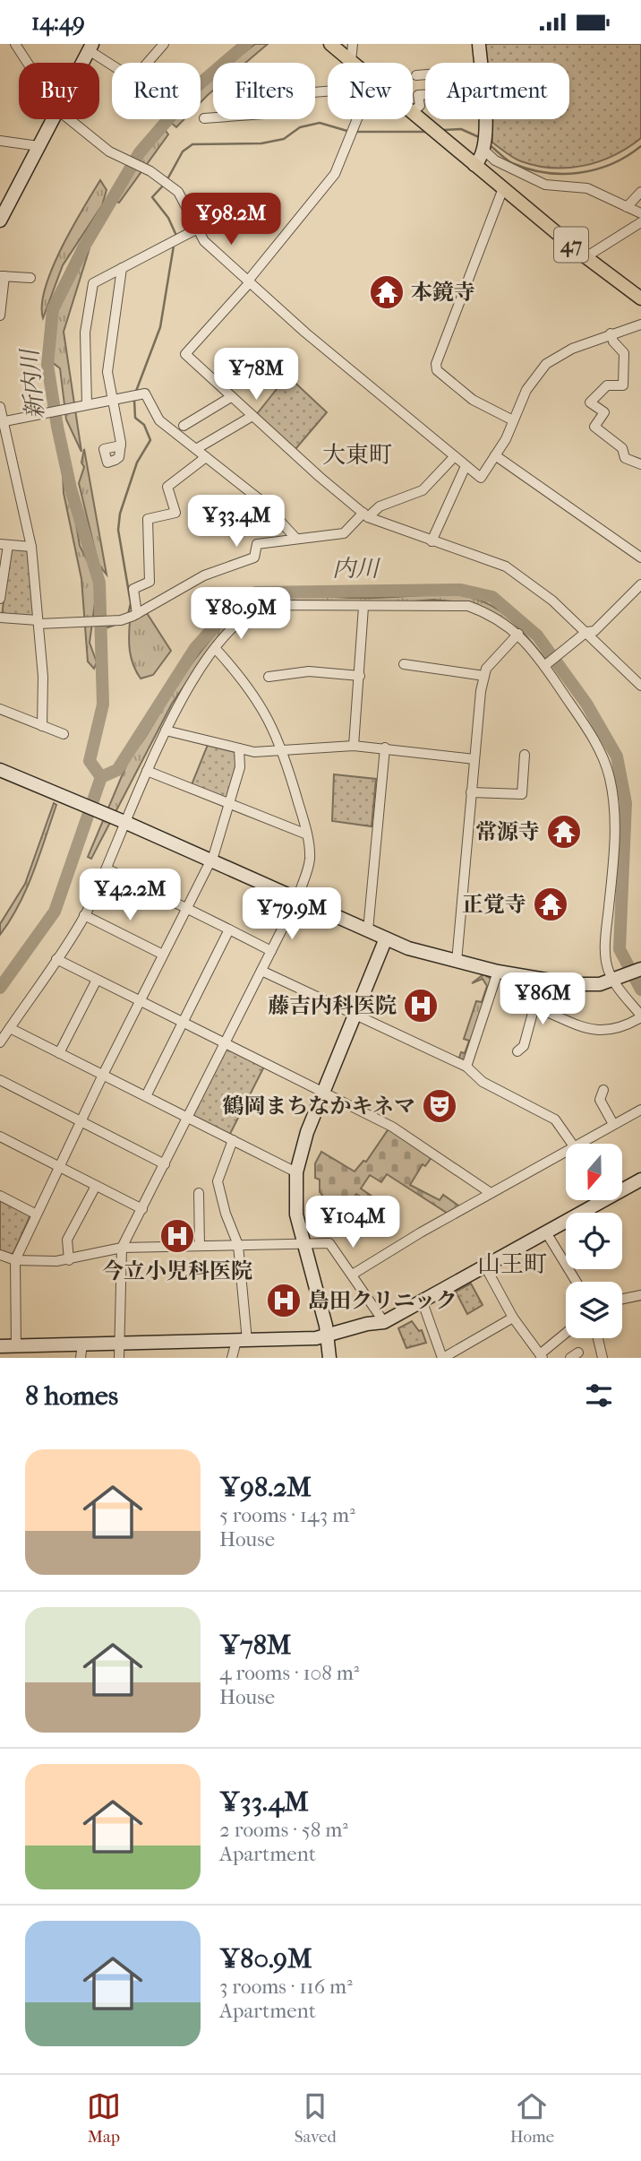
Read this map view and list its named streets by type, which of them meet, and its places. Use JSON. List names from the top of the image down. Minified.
{"streets":{"main road":["47"]},"districts":["大東町","山王町"],"water":["新内川","内川"],"places":{"temple":["本鏡寺","常源寺","正覚寺"],"hospital":["藤吉内科医院","今立小児科医院","島田クリニック"],"theatre":["鶴岡まちなかキネマ"]},"north":"bottom","page":{"status":"14:49","chip":["Buy","Rent","Filters","New","Apartment"],"price":["¥98.2M","¥78M","¥33.4M","¥80.9M","¥42.2M","¥79.9M","¥86M","¥104M"],"heading":"8 homes","list":[{"name":"¥98.2M","note":"5 rooms · 143 m² · House"},{"name":"¥78M","note":"4 rooms · 108 m² · House"},{"name":"¥33.4M","note":"2 rooms · 58 m² · Apartment"},{"name":"¥80.9M","note":"3 rooms · 116 m² · Apartment"}],"tabs":["Map","Saved","Home"]}}
